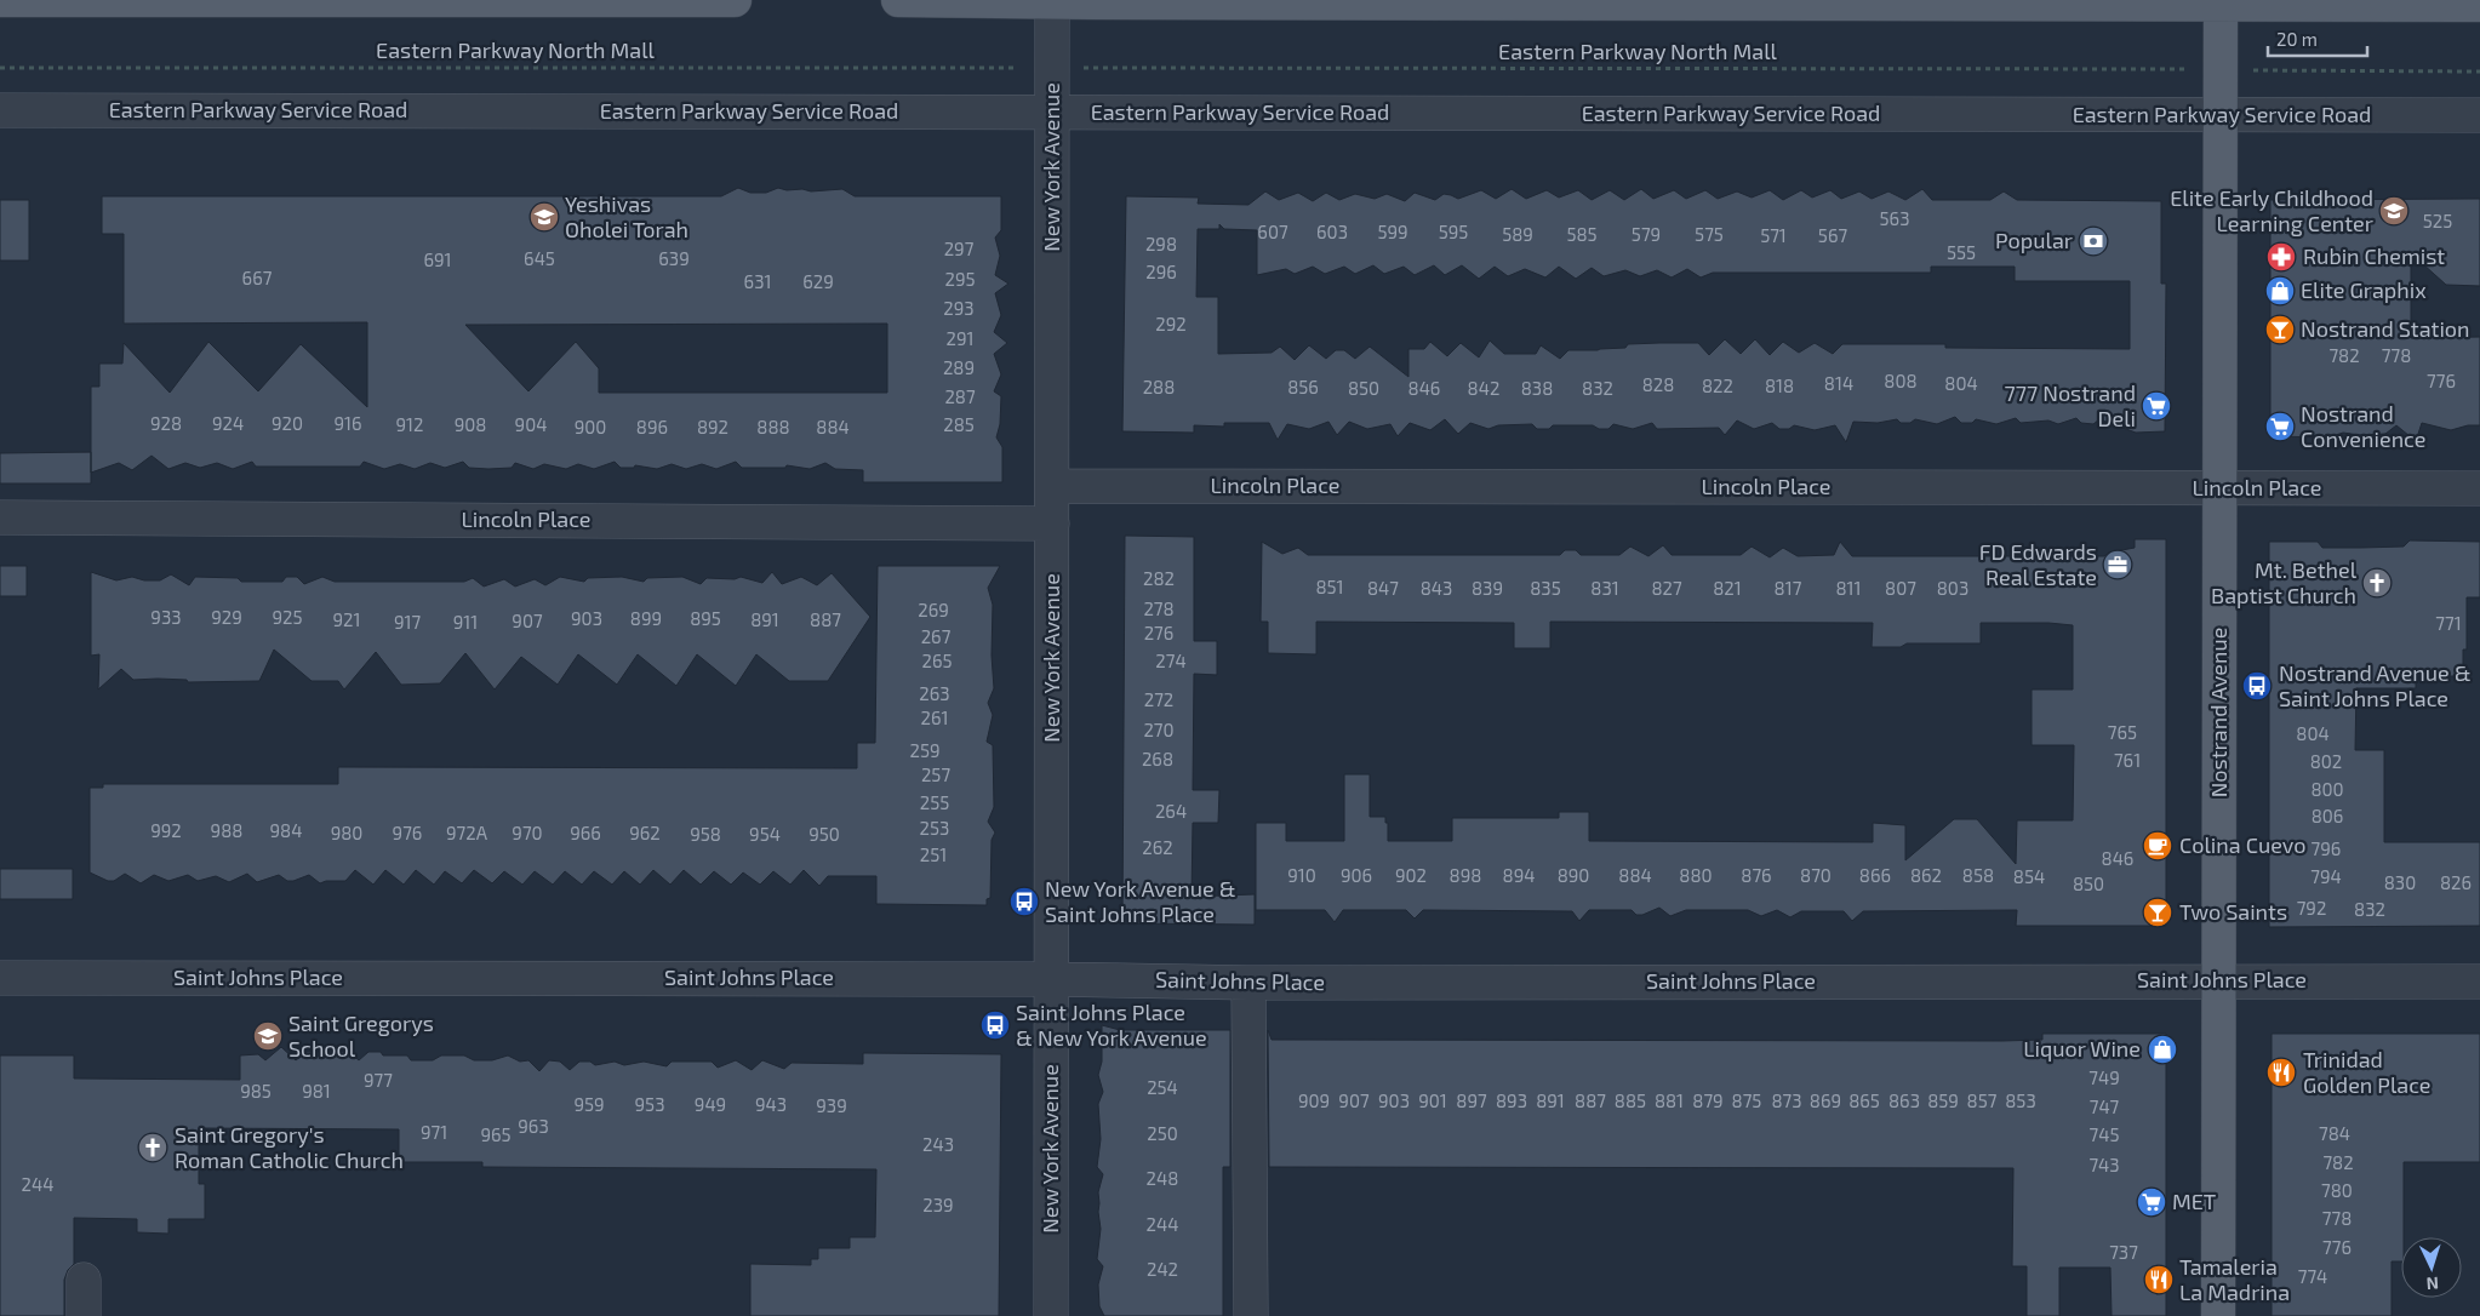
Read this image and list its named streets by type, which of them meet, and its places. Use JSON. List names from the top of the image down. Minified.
{"streets":{"main road":["Nostrand Avenue"],"street":["Eastern Parkway Service Road","New York Avenue","Lincoln Place","Saint Johns Place"],"path":["Eastern Parkway North Mall"]},"crossings":[["Eastern Parkway Service Road","New York Avenue"],["Eastern Parkway Service Road","Nostrand Avenue"],["New York Avenue","Lincoln Place"],["New York Avenue","Saint Johns Place"],["Lincoln Place","Nostrand Avenue"],["Nostrand Avenue","Saint Johns Place"]],"places":{"school or university":["Elite Early Childhood Learning Center","Yeshivas Oholei Torah","Saint Gregorys School"],"bank":["Popular"],"pharmacy":["Rubin Chemist"],"shop":["Elite Graphix","Liquor Wine"],"bar":["Nostrand Station","Two Saints"],"supermarket":["777 Nostrand Deli","Nostrand Convenience","MET"],"office":["FD Edwards Real Estate"],"church":["Mt. Bethel Baptist Church","Saint Gregory's Roman Catholic Church"],"bus stop":["Nostrand Avenue & Saint Johns Place","New York Avenue & Saint Johns Place","Saint Johns Place & New York Avenue"],"cafe":["Colina Cuevo"],"restaurant":["Trinidad Golden Place","Tamaleria La Madrina"]},"house_numbers":["563","525","607","603","599","595","589","585","579","575","571","567","298","297","555","645","639","691","296","667","295","631","629","293","292","291","782","778","289","808","776","814","804","828","822","818","288","856","850","846","842","838","832","287","928","924","920","916","912","908","904","285","900","896","892","888","884","282","851","847","843","839","835","831","827","821","817","811","807","803","278","269","933","929","925","903","899","895","921","891","887","907","917","911","771","276","267","265","274","263","272","261","270","765","804","259","268","761","802","257","800","255","264","806","253","992","988","984","980","976","972A","970","966","962","958","954","950","262","796","251","846","910","906","902","898","894","890","884","880","876","870","866","862","858","854","794","830","826","850","792","832","749","977","254","985","981","909","907","903","901","897","893","891","887","885","881","879","875","873","869","865","863","859","857","853","959","953","949","943","939","747","963","971","250","784","965","745","243","782","743","248","244","780","239","778","244","776","737","242","774"],"scale_bar":"20 m","north":"bottom"}
